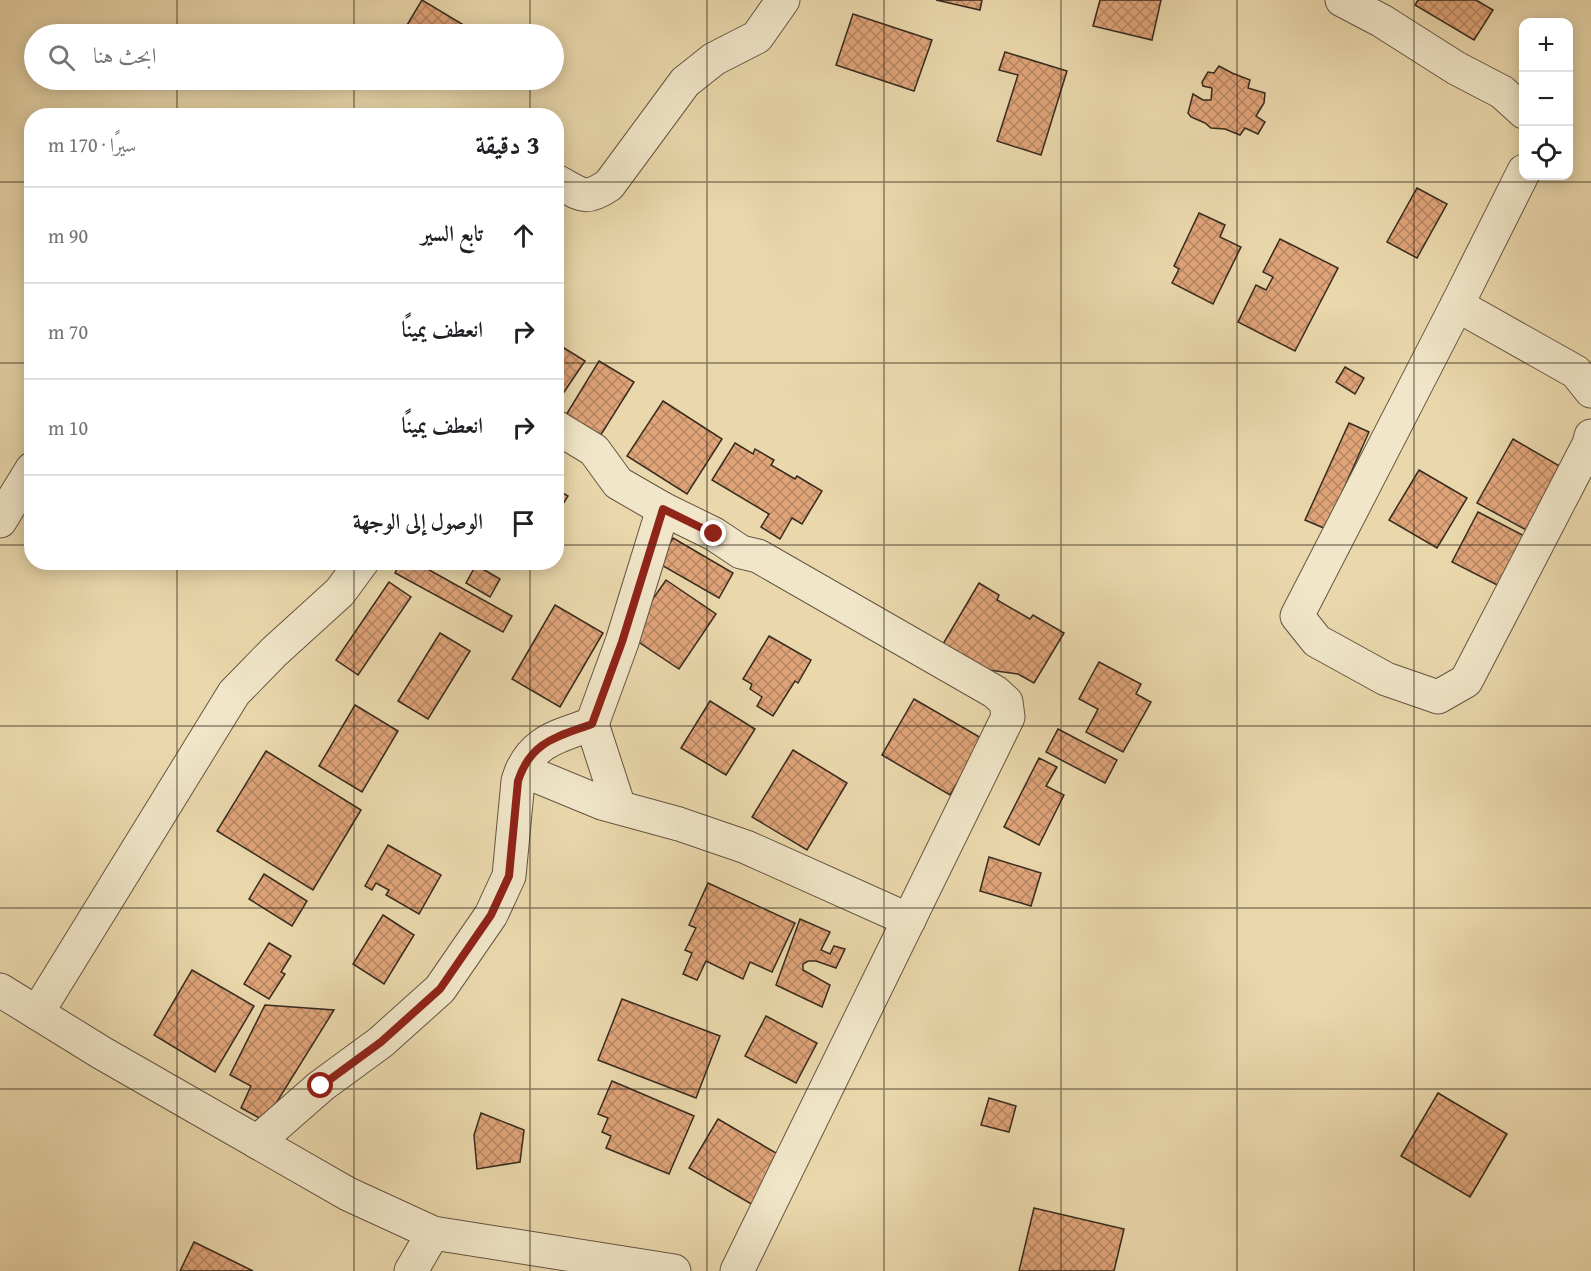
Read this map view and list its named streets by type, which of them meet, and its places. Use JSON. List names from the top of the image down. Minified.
{"page":{"map_buttons":["+","−"],"search":"ابحث هنا","heading":["3 دقيقة","سيرًا · 170 m"],"list":[["تابع السير","90 m"],["انعطف يمينًا","70 m"],["انعطف يمينًا","10 m"],"الوصول إلى الوجهة"]}}
